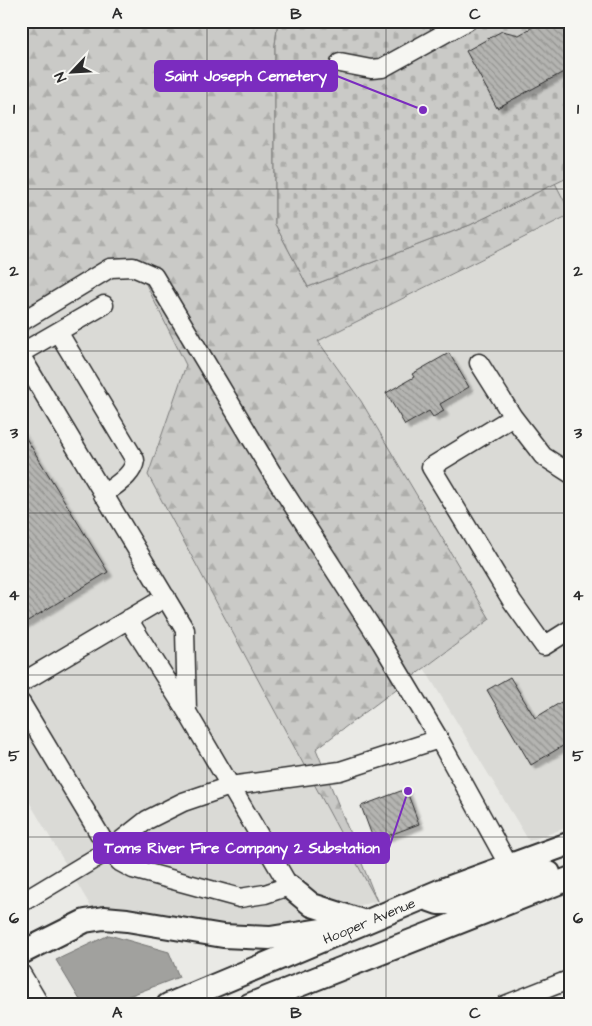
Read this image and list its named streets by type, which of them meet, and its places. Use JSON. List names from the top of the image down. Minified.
{"streets":{"main road":["Hooper Avenue"]},"places":["Saint Joseph Cemetery","Toms River Fire Company 2 Substation"],"north":"bottom left","grid":{"columns":["A","B","C"],"rows":["1","2","3","4","5","6"]}}
